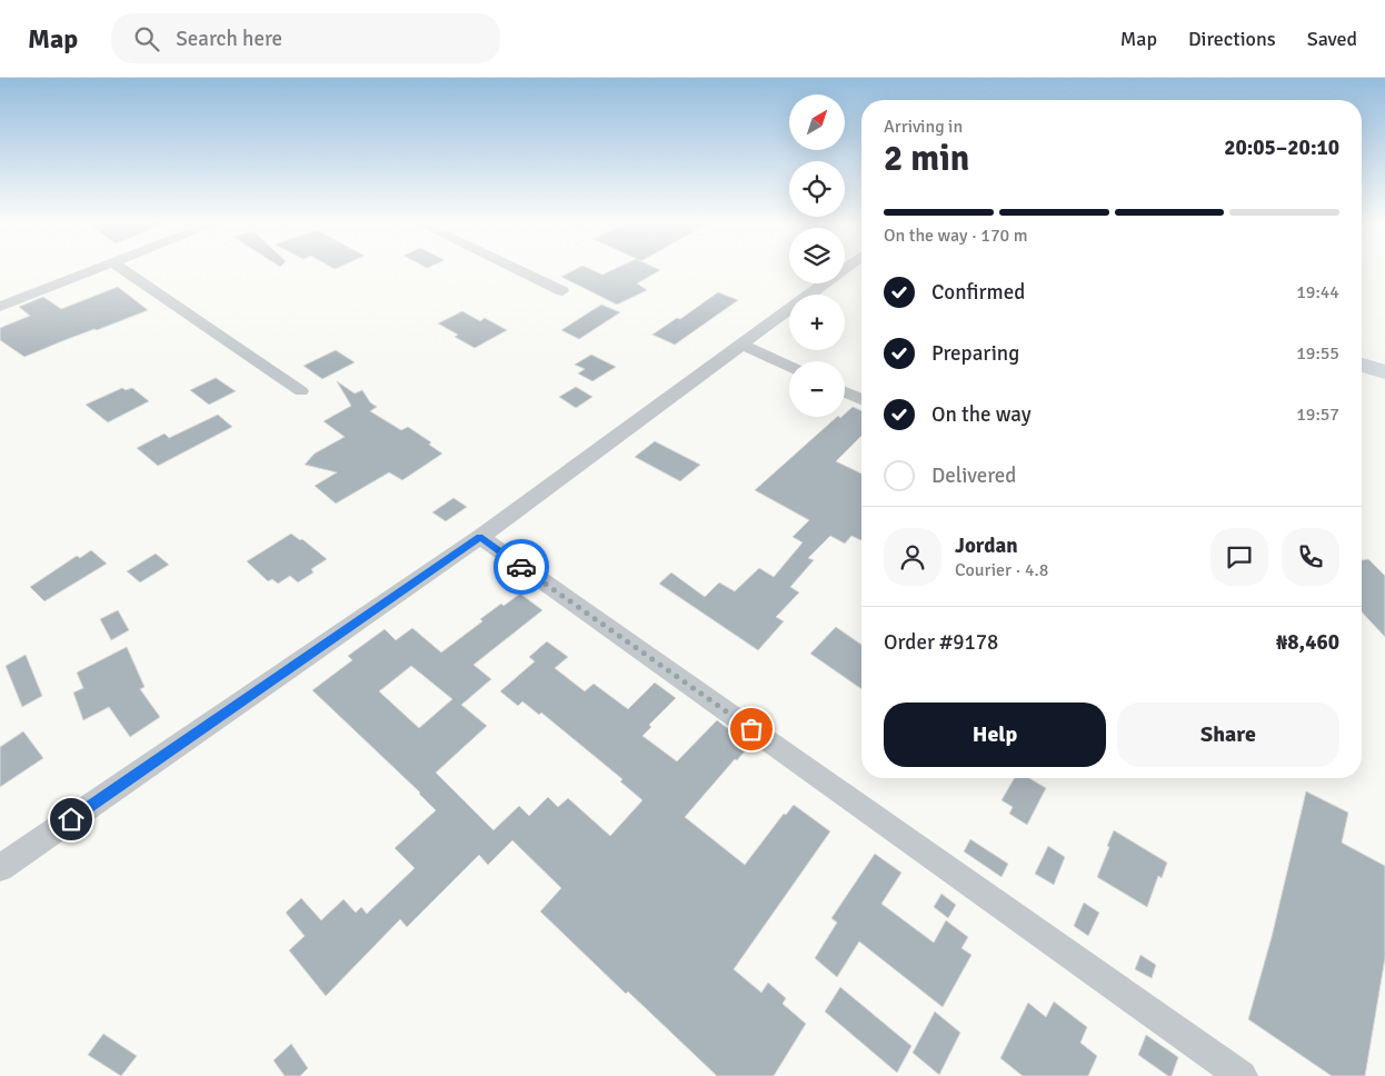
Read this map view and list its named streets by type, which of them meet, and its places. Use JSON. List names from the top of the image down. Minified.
{"north":"top right","page":{"header":"Map","search":"Search here","nav":["Map","Directions","Saved"],"map_buttons":["+","−"],"heading":["2 min","Arriving in","20:05–20:10"],"panel":["Jordan","Courier · 4.8","Order #9178","₦8,460"],"bar":"On the way · 170 m","list":[["Confirmed","19:44"],["Preparing","19:55"],["On the way","19:57"],"Delivered"],"buttons":["Help","Share"]}}
